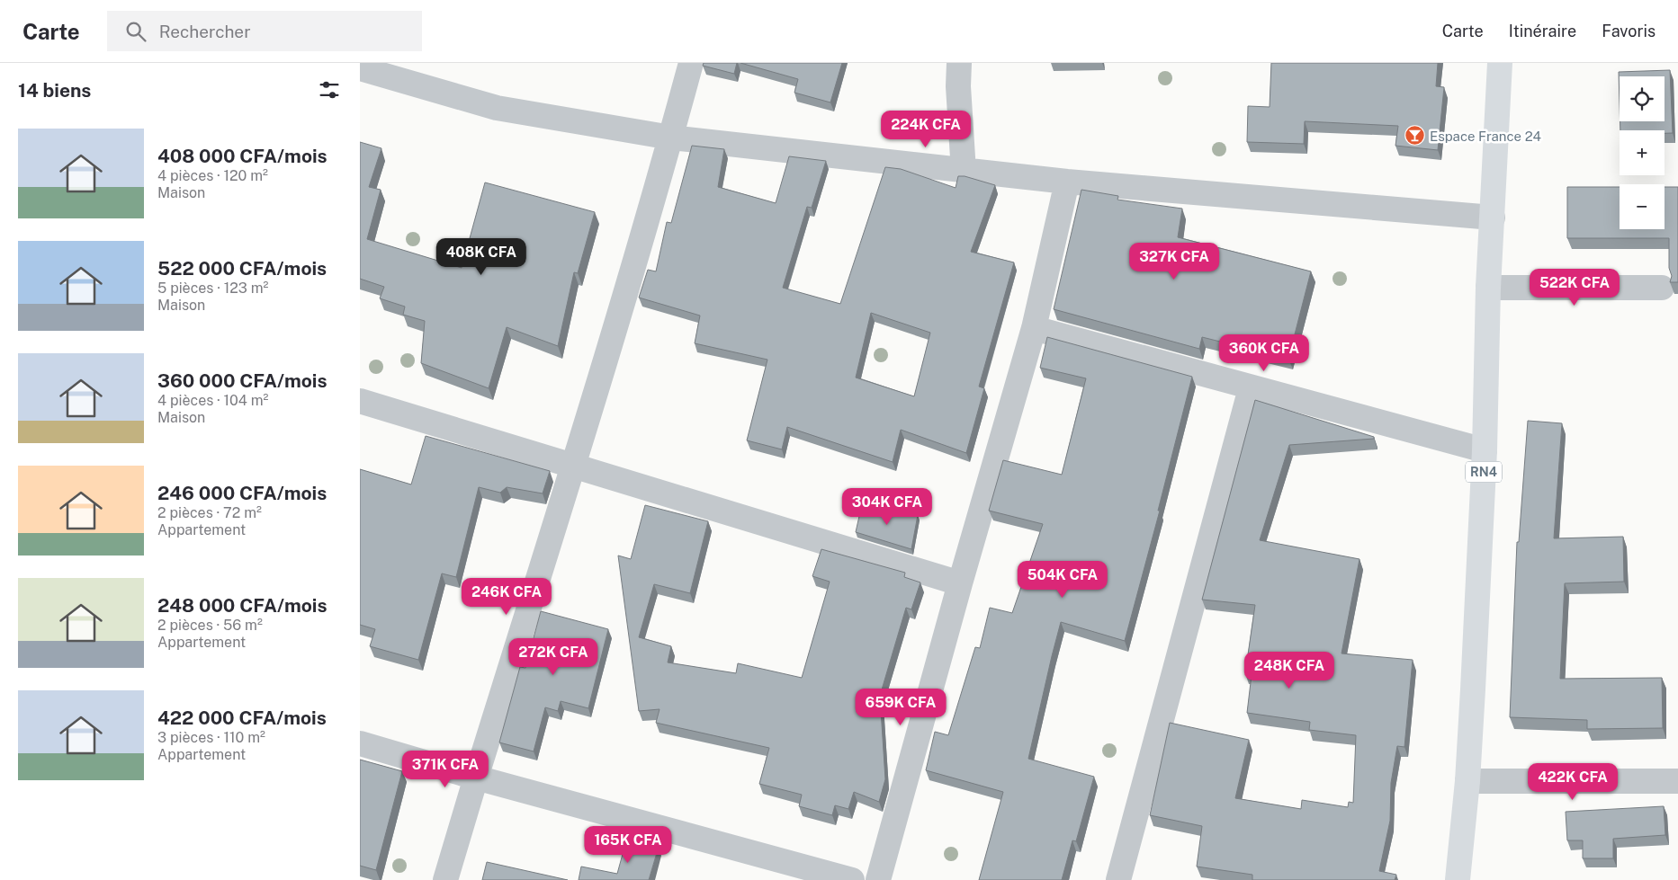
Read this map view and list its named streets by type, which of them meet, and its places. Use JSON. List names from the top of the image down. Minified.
{"streets":{"highway":["RN4"]},"places":{"bar":["Espace France 24"]},"page":{"header":"Carte","search":"Rechercher","nav":["Carte","Itinéraire","Favoris"],"heading":"14 biens","map_buttons":["+","−"],"price":["224K CFA","408K CFA","327K CFA","522K CFA","360K CFA","304K CFA","504K CFA","246K CFA","272K CFA","248K CFA","659K CFA","371K CFA","422K CFA","165K CFA"],"list":[{"name":"408 000 CFA/mois","note":"4 pièces · 120 m² · Maison"},{"name":"522 000 CFA/mois","note":"5 pièces · 123 m² · Maison"},{"name":"360 000 CFA/mois","note":"4 pièces · 104 m² · Maison"},{"name":"246 000 CFA/mois","note":"2 pièces · 72 m² · Appartement"},{"name":"248 000 CFA/mois","note":"2 pièces · 56 m² · Appartement"},{"name":"422 000 CFA/mois","note":"3 pièces · 110 m² · Appartement"}]}}
